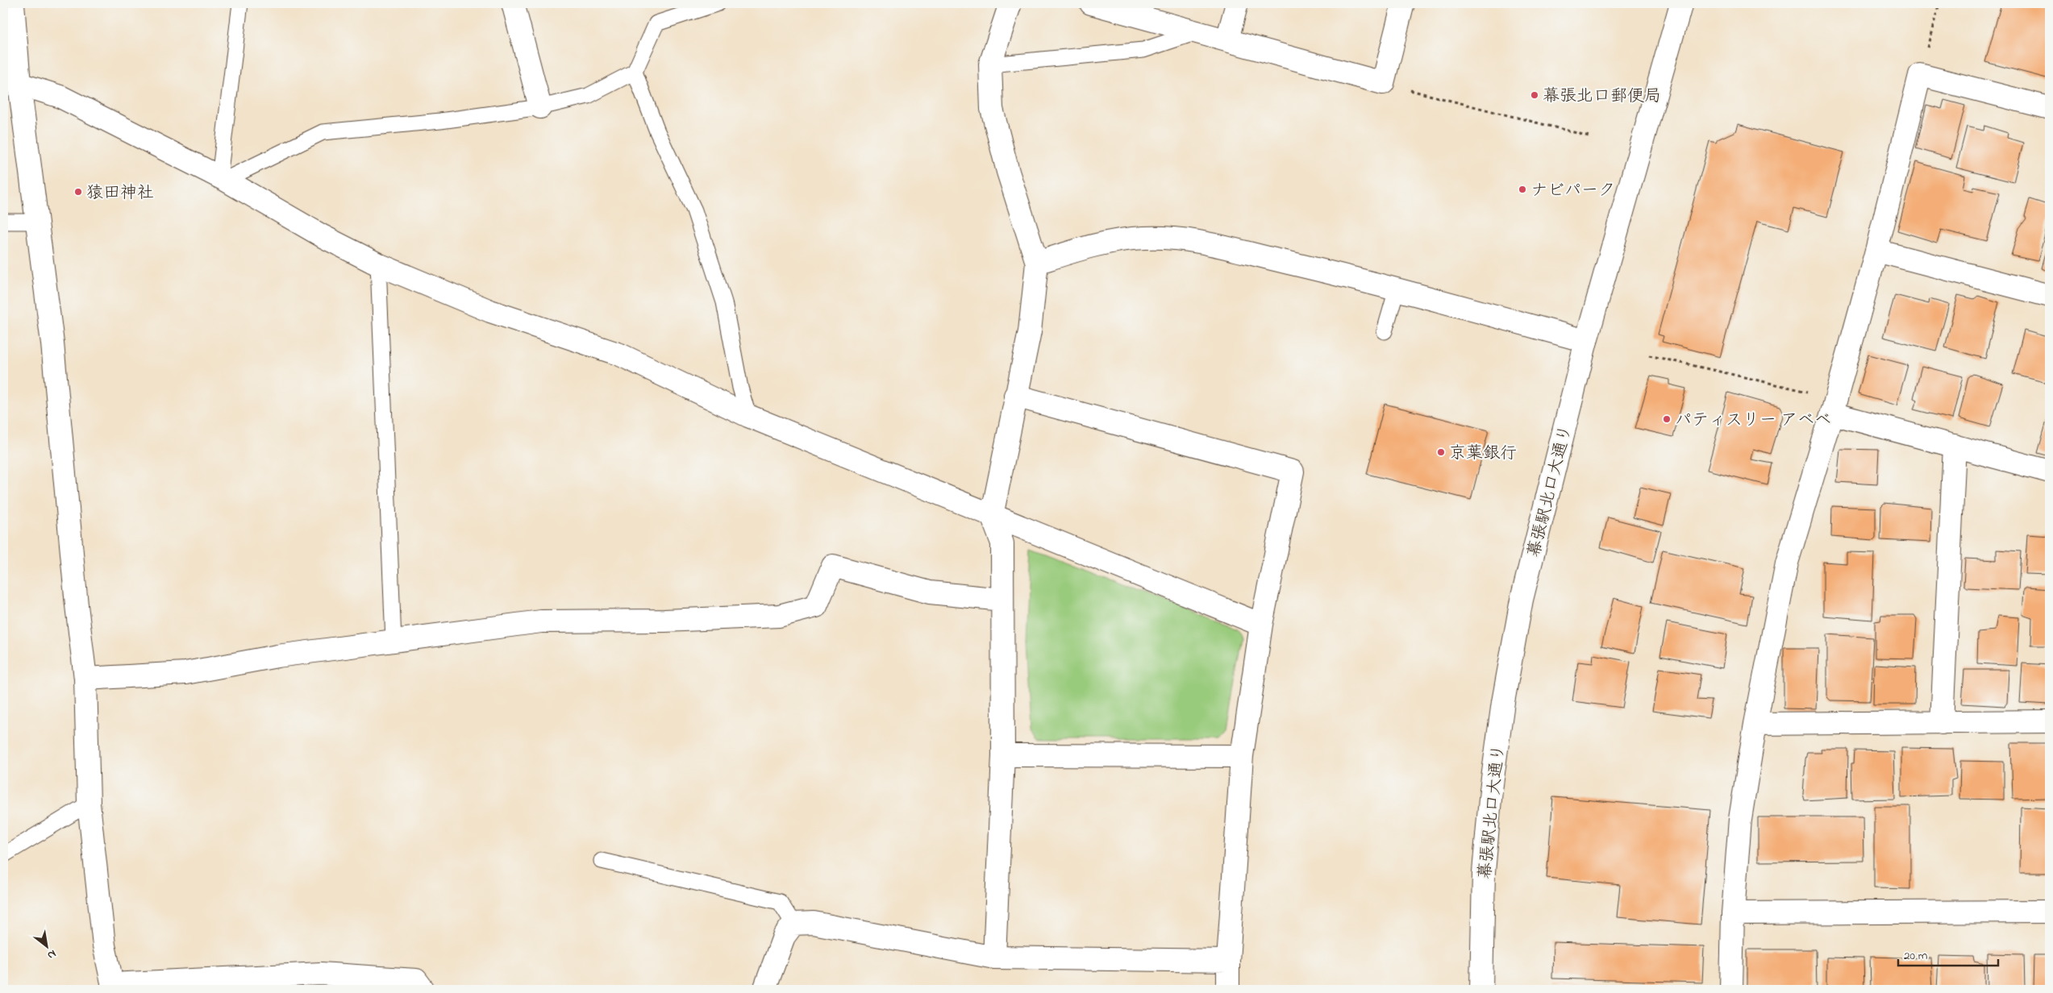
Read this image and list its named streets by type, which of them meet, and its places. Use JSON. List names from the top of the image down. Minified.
{"streets":{"street":["幕張駅北口大通り"]},"places":["幕張北口郵便局","ナビパーク","猿田神社","パティスリー アベベ","京葉銀行"],"scale_bar":"20 m","north":"bottom right"}
